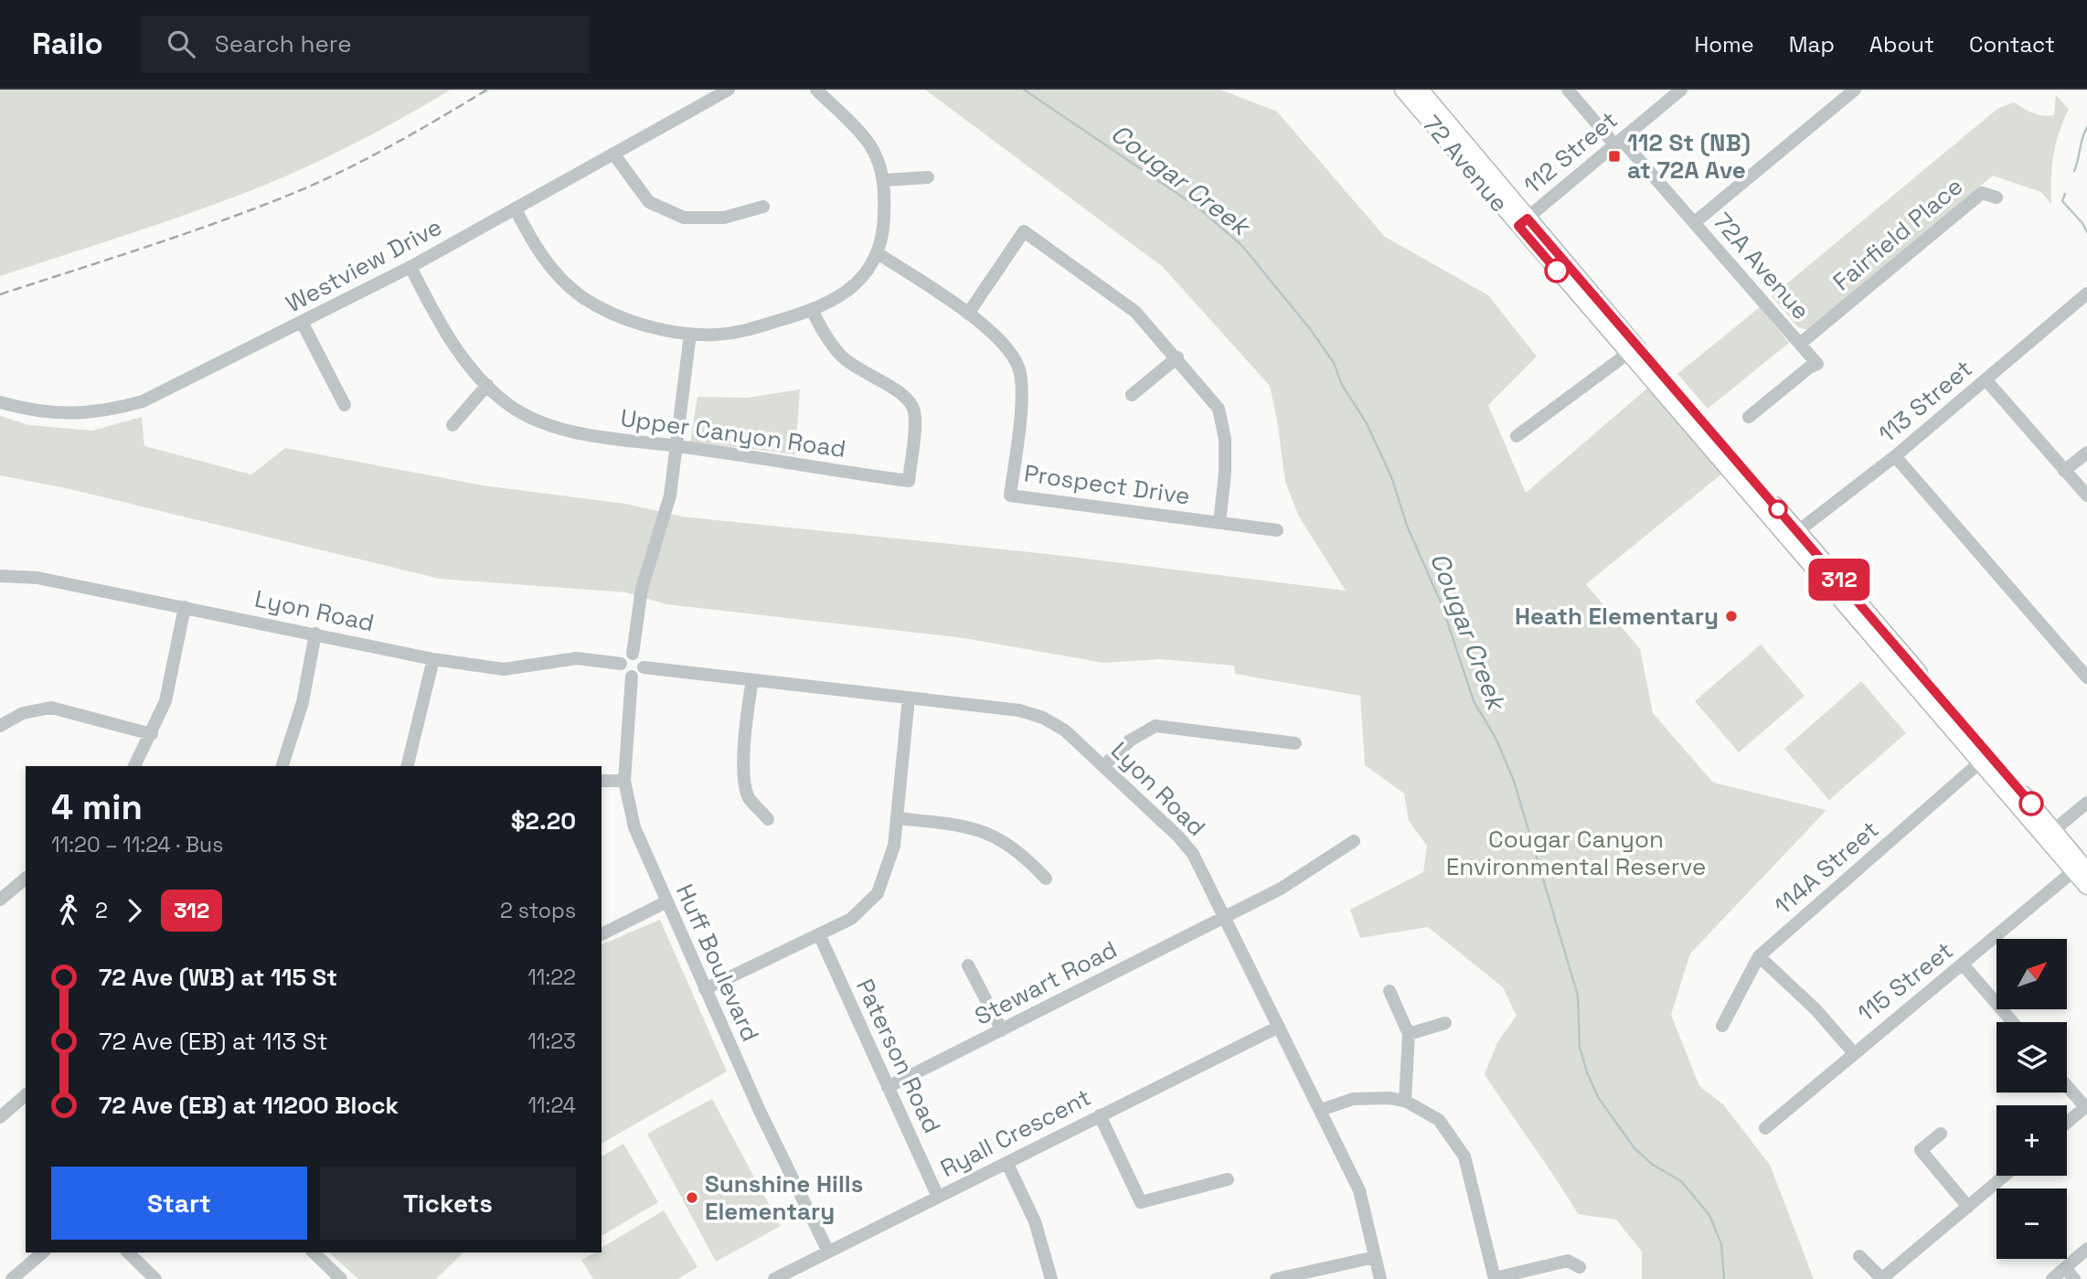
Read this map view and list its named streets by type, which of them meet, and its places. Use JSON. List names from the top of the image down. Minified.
{"streets":{"main road":["72 Avenue"],"street":["112 Street","Fairfield Place","Westview Drive","72A Avenue","113 Street","Upper Canyon Road","Prospect Drive","Lyon Road","114A Street","Huff Boulevard","115 Street","Stewart Road","Paterson Road","Ryall Crescent"]},"crossings":[["112 Street","72 Avenue"],["112 Street","72A Avenue"],["72 Avenue","113 Street"],["72 Avenue","114A Street"],["72 Avenue","115 Street"],["Fairfield Place","72A Avenue"],["Westview Drive","Upper Canyon Road"],["Lyon Road","Huff Boulevard"],["Lyon Road","Stewart Road"],["Lyon Road","Ryall Crescent"],["Huff Boulevard","Ryall Crescent"],["Stewart Road","Paterson Road"],["Paterson Road","Ryall Crescent"]],"water":["Cougar Creek"],"parks":["Cougar Canyon Environmental Reserve"],"places":{"transit":["112 St (NB) at 72A Ave"],"other":["Heath Elementary","Sunshine Hills Elementary"]},"lines":["bus line 312"],"north":"top right","page":{"header":"Railo","search":"Search here","nav":["Home","Map","About","Contact"],"on_map":"312","heading":["4 min","11:20 – 11:24 · Bus","$2.20"],"legs":["2","312","2 stops"],"map_buttons":["+","−"],"list":[{"name":"72 Ave (WB) at 115 St","value":"11:22"},{"name":"72 Ave (EB) at 113 St","value":"11:23"},{"name":"72 Ave (EB) at 11200 Block","value":"11:24"}],"buttons":["Start","Tickets"]}}
